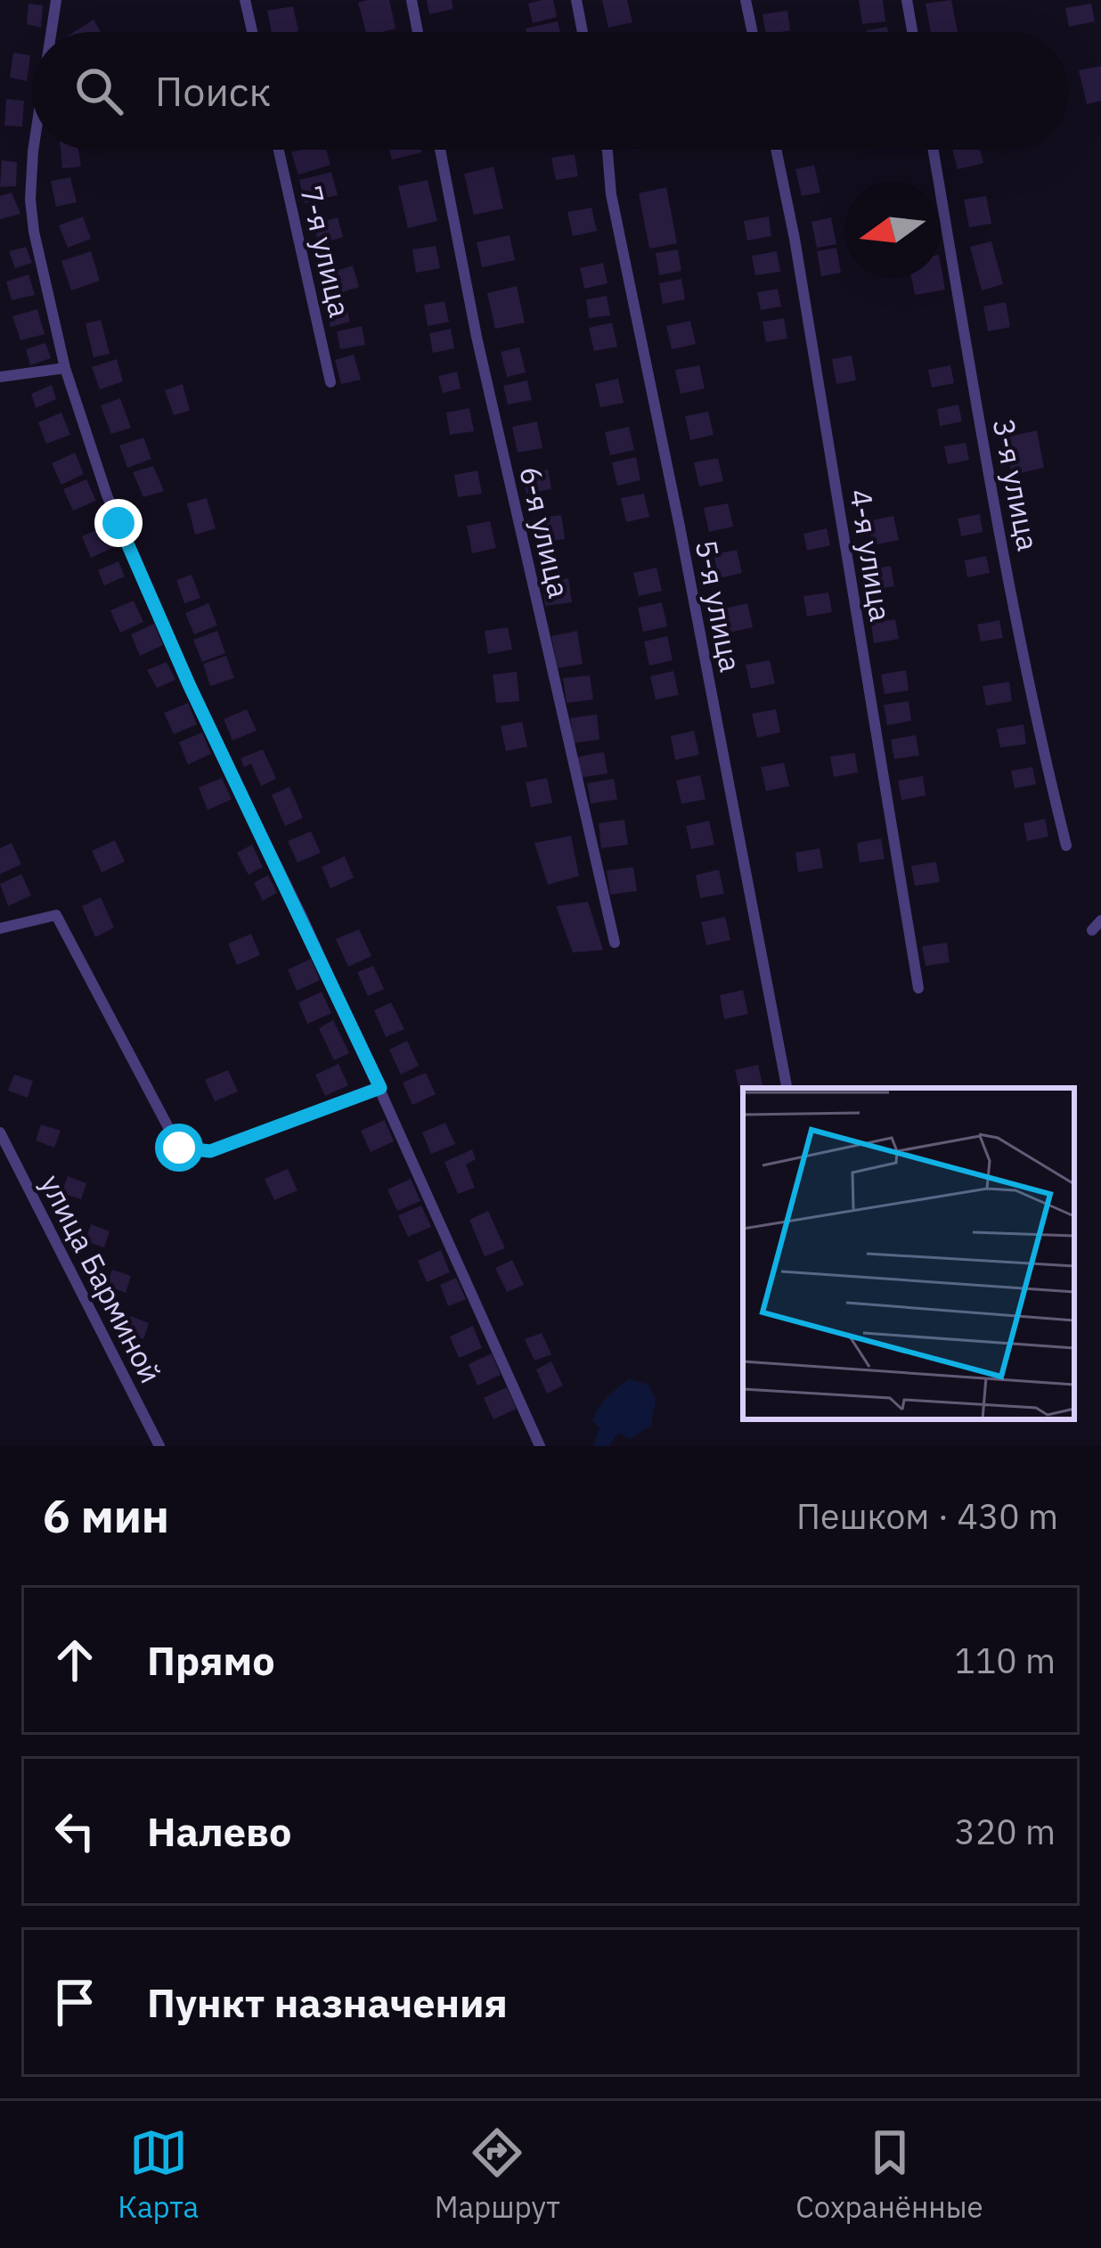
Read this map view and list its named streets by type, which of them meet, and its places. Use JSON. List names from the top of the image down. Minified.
{"streets":{"street":["7-я улица","3-я улица","6-я улица","4-я улица","5-я улица","улица Барминой"]},"north":"left","page":{"search":"Поиск","heading":["6 мин","Пешком · 430 m"],"list":[["Прямо","110 m"],["Налево","320 m"],"Пункт назначения"],"nav":["Карта","Маршрут","Сохранённые"]}}
